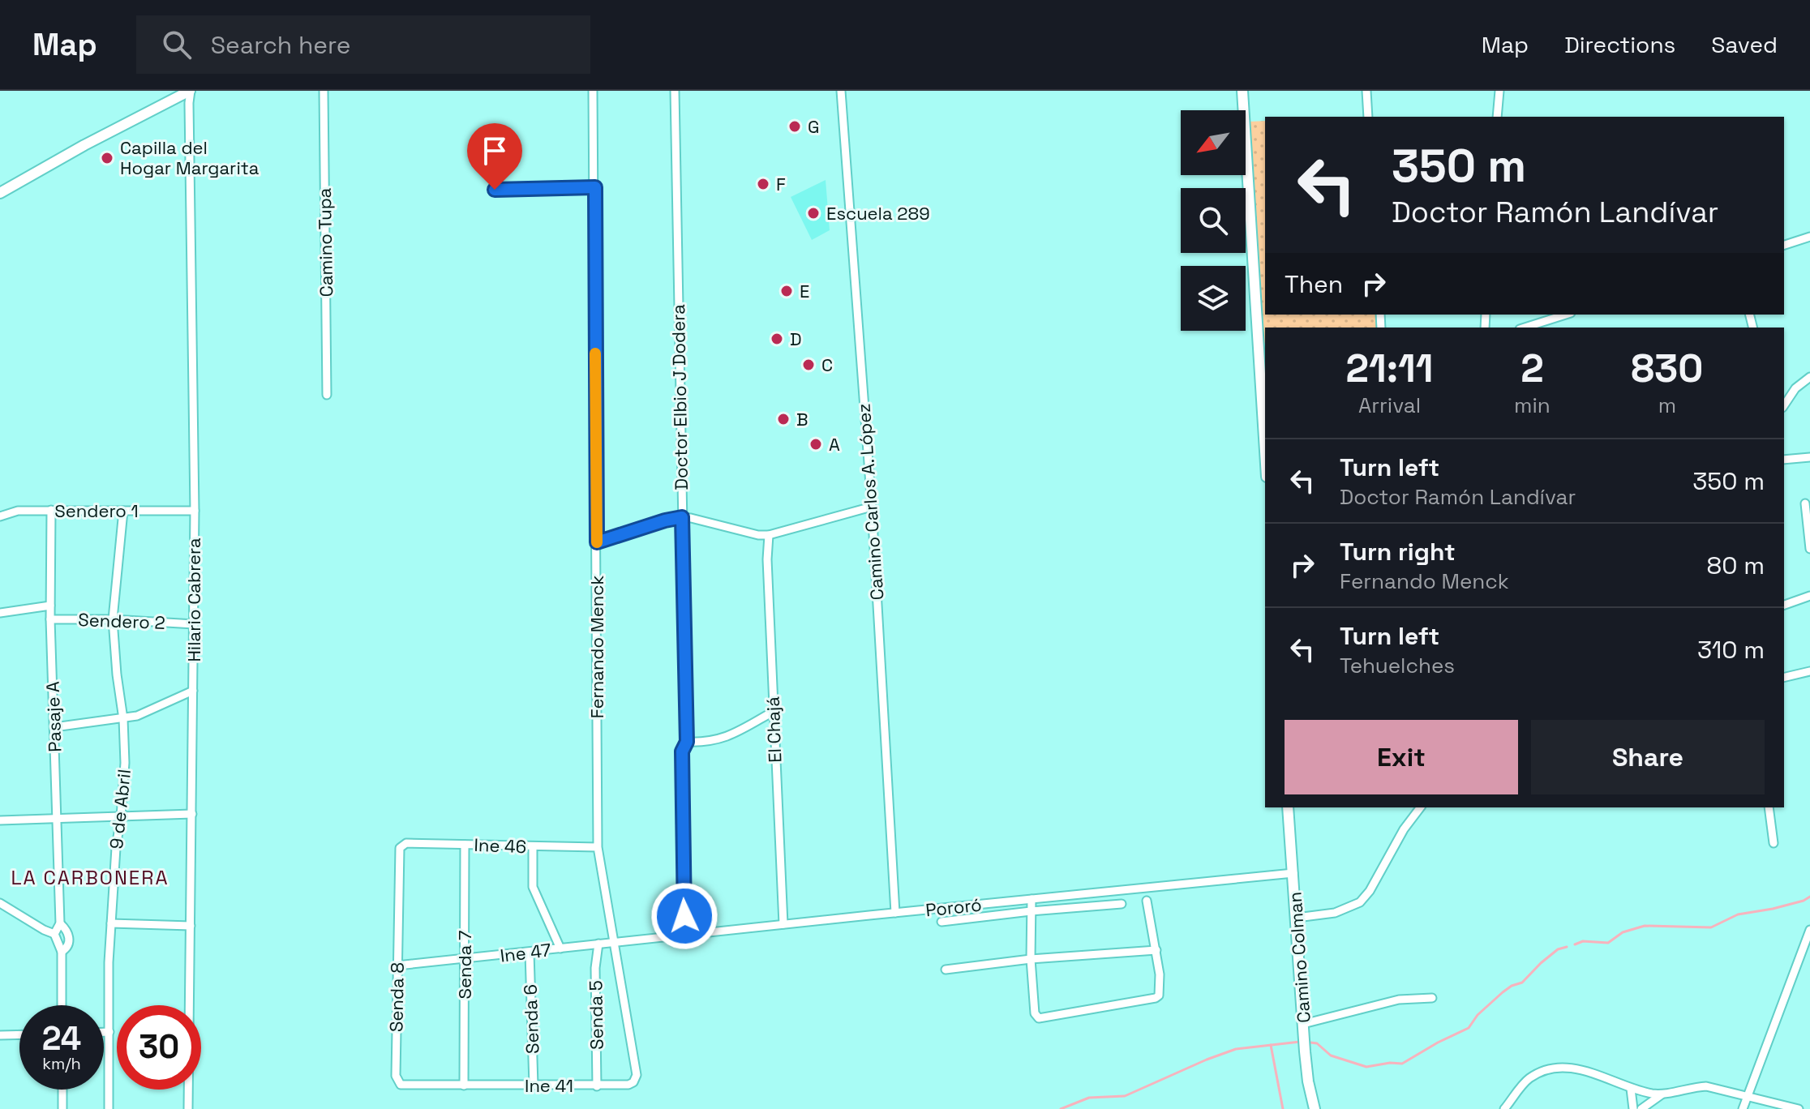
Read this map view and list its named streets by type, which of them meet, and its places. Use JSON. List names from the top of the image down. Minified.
{"streets":{"street":["Camino Tupa","Doctor Elbio J Dodera","Camino Carlos A. López","Sendero 1","Hilario Cabrera","Sendero 2","Fernando Menck","Pasaje A","El Chajá","9 de Abril","Ine 46","Pororó","Ine 47","Camino Colman","Senda 7","Senda 8","Senda 5","Senda 6","Ine 41"]},"crossings":[["Doctor Elbio J Dodera","Pororó"],["Camino Carlos A. López","Pororó"],["Sendero 1","Hilario Cabrera"],["Sendero 1","Pasaje A"],["Sendero 1","9 de Abril"],["Hilario Cabrera","Sendero 2"],["Sendero 2","Pasaje A"],["Sendero 2","9 de Abril"],["Fernando Menck","Ine 46"],["Fernando Menck","Pororó"],["Fernando Menck","Ine 47"],["Fernando Menck","Ine 41"],["El Chajá","Pororó"],["Ine 46","Senda 7"],["Ine 46","Senda 8"],["Pororó","Ine 47"],["Pororó","Camino Colman"],["Ine 47","Senda 7"],["Ine 47","Senda 8"],["Ine 47","Senda 5"],["Ine 47","Senda 6"],["Senda 7","Senda 8"],["Senda 7","Ine 41"],["Senda 8","Ine 41"],["Senda 5","Ine 41"],["Senda 6","Ine 41"]],"districts":["LA CARBONERA"],"places":["G","Capilla del Hogar Margarita","F","Escuela 289","E","D","C","B","A"],"north":"bottom left","page":{"header":"Map","search":"Search here","nav":["Map","Directions","Saved"],"turn":["350 m","Doctor Ramón Landívar"],"then":"Then","eta":["21:11","Arrival","2","min","830","m"],"list":[{"name":"Turn left","note":"Doctor Ramón Landívar","value":"350 m"},{"name":"Turn right","note":"Fernando Menck","value":"80 m"},{"name":"Turn left","note":"Tehuelches","value":"310 m"}],"buttons":["Exit","Share"],"speed":"24 km/h","limit":"30"}}
